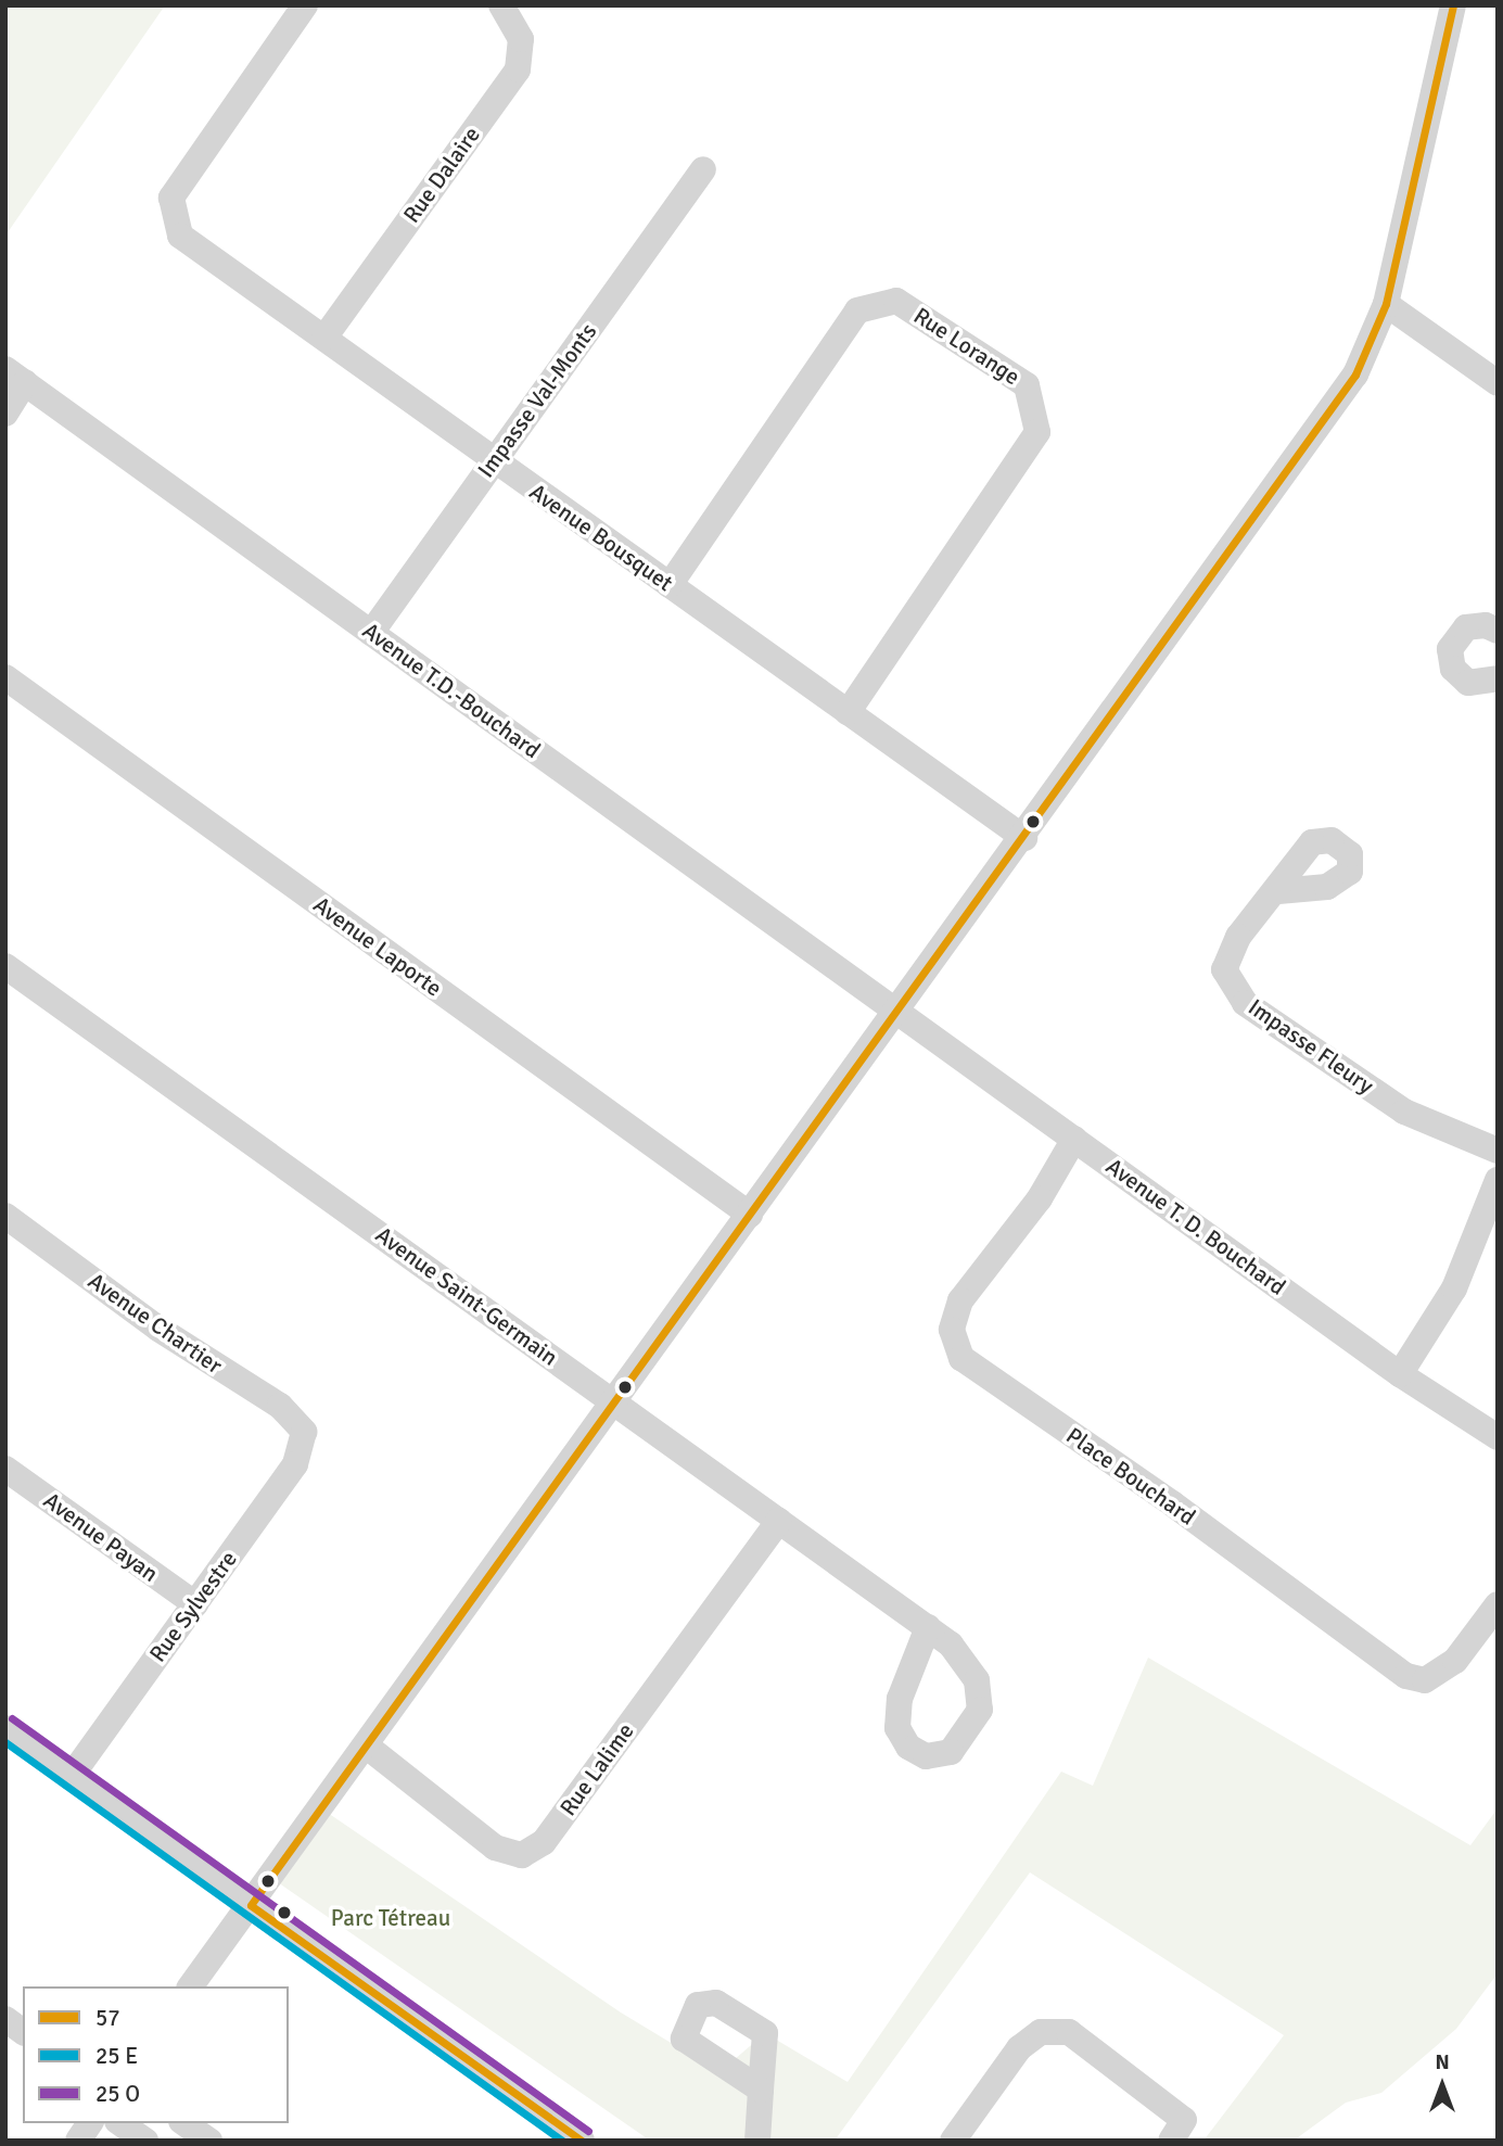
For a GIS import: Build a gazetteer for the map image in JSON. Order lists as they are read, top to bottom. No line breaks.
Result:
{"streets":{"street":["Rue Dalaire","Rue Lorange","Impasse Val-Monts","Avenue Bousquet","Avenue T.D.-Bouchard","Avenue Laporte","Impasse Fleury","Avenue T. D. Bouchard","Avenue Saint-Germain","Avenue Chartier","Place Bouchard","Avenue Payan","Rue Sylvestre","Rue Lalime"]},"crossings":[["Rue Dalaire","Avenue Bousquet"],["Rue Lorange","Avenue Bousquet"],["Impasse Val-Monts","Avenue Bousquet"],["Impasse Val-Monts","Avenue T.D.-Bouchard"],["Avenue T.D.-Bouchard","Avenue T. D. Bouchard"],["Avenue T. D. Bouchard","Place Bouchard"],["Avenue Saint-Germain","Rue Lalime"],["Avenue Chartier","Rue Sylvestre"],["Avenue Payan","Rue Sylvestre"]],"parks":["Parc Tétreau"],"lines":["transit line 57"],"legend":["57","25 E","25 O"],"north":"top"}
